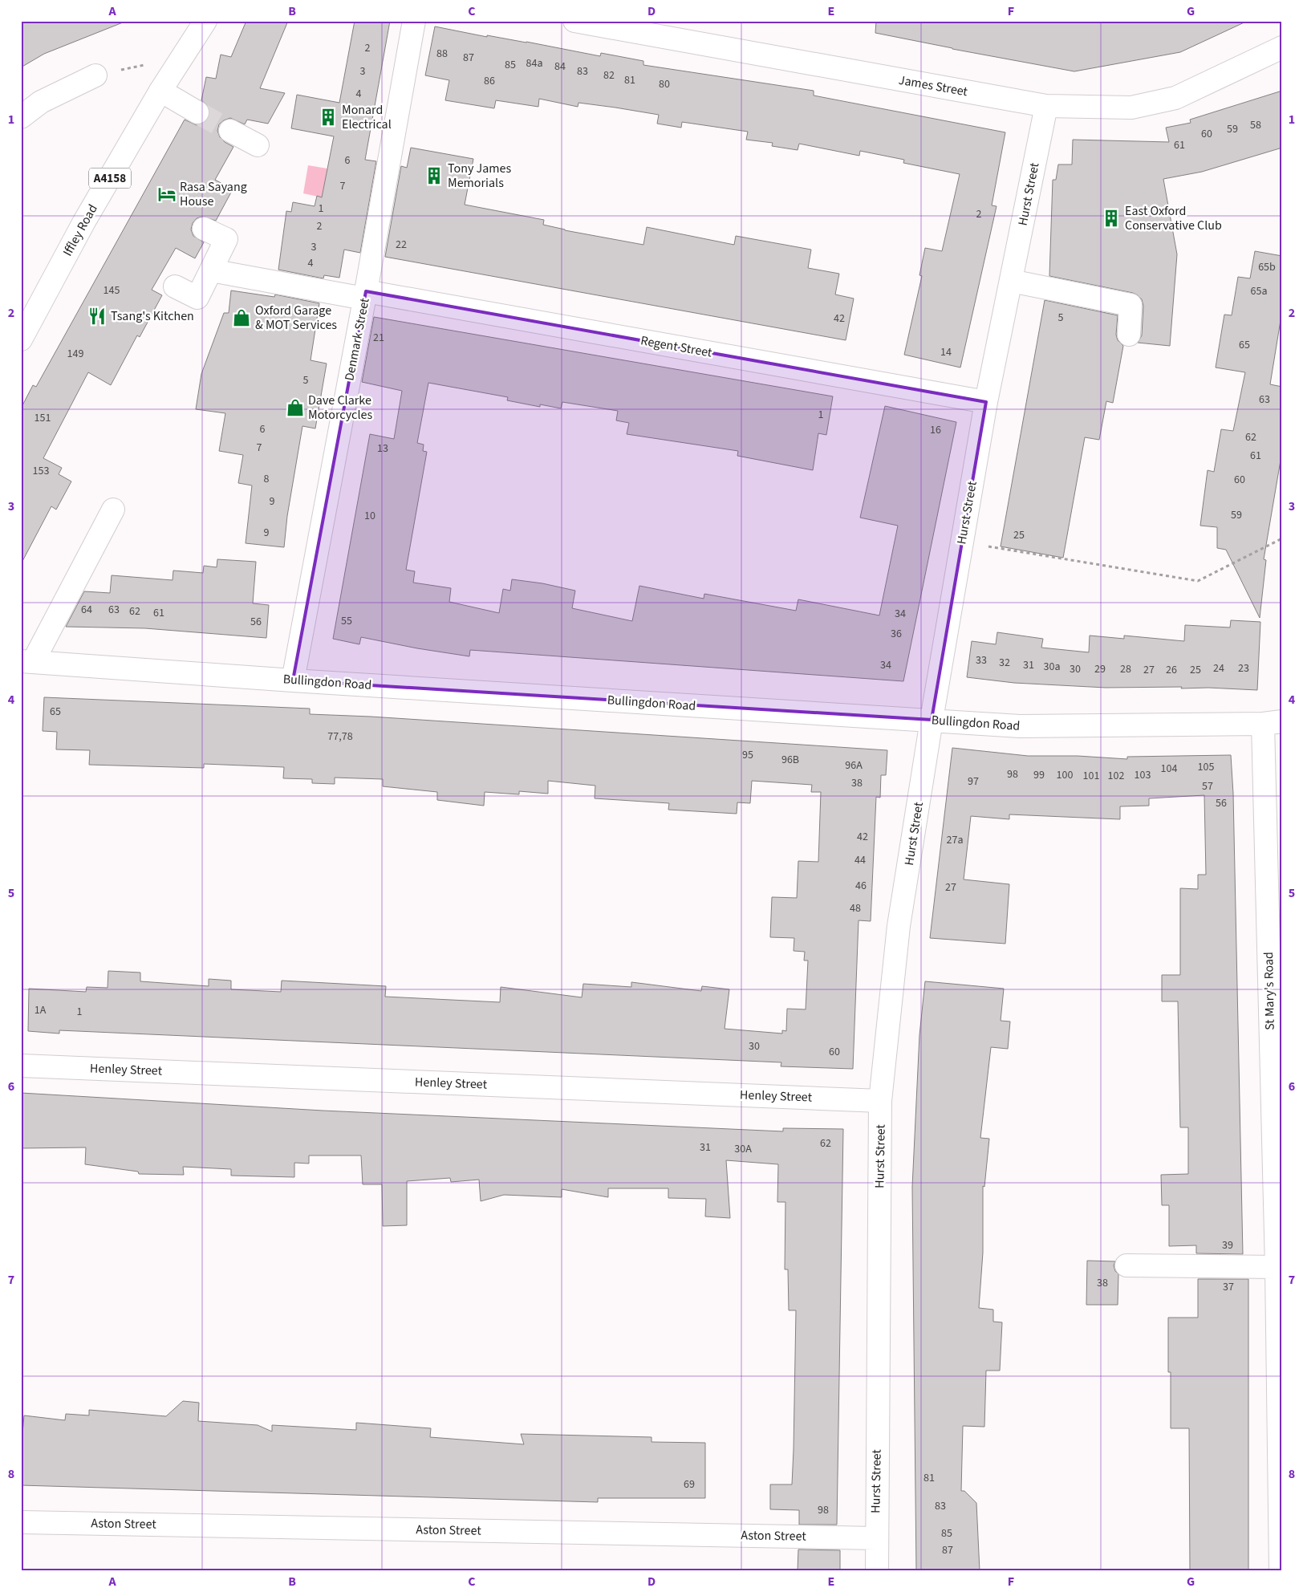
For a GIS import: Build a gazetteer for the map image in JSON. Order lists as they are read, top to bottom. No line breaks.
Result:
{"streets":{"street":["James Street","A4158","Hurst Street","Iffley Road","Denmark Street","Regent Street","Bullingdon Road","St Mary's Road","Henley Street","Aston Street"]},"crossings":[["James Street","Hurst Street"],["Hurst Street","Regent Street"],["Hurst Street","Bullingdon Road"],["Hurst Street","Henley Street"],["Hurst Street","Aston Street"],["Denmark Street","Regent Street"],["Denmark Street","Bullingdon Road"],["Bullingdon Road","St Mary's Road"]],"places":{"building":["Monard Electrical","Tony James Memorials","East Oxford Conservative Club"],"hotel":["Rasa Sayang House"],"restaurant":["Tsang's Kitchen"],"shop":["Oxford Garage & MOT Services","Dave Clarke Motorcycles"]},"house_numbers":["2","88","87","84a","85","84","3","83","82","81","86","80","4","58","59","60","61","6","7","1","2","2","22","3","4","65b","145","65a","5","42","21","65","14","149","5","63","1","151","6","16","62","7","13","61","153","8","60","9","59","10","9","25","64","63","62","61","34","55","56","36","33","32","34","31","30a","24","23","30","29","28","27","26","25","65","77,78","95","96B","96A","105","104","98","99","100","103","101","102","97","38","57","56","42","27a","44","46","27","48","1A","1","30","60","62","31","30A","39","38","37","81","69","83","98","85","87"],"grid":{"columns":["A","B","C","D","E","F","G"],"rows":["1","2","3","4","5","6","7","8"]}}
